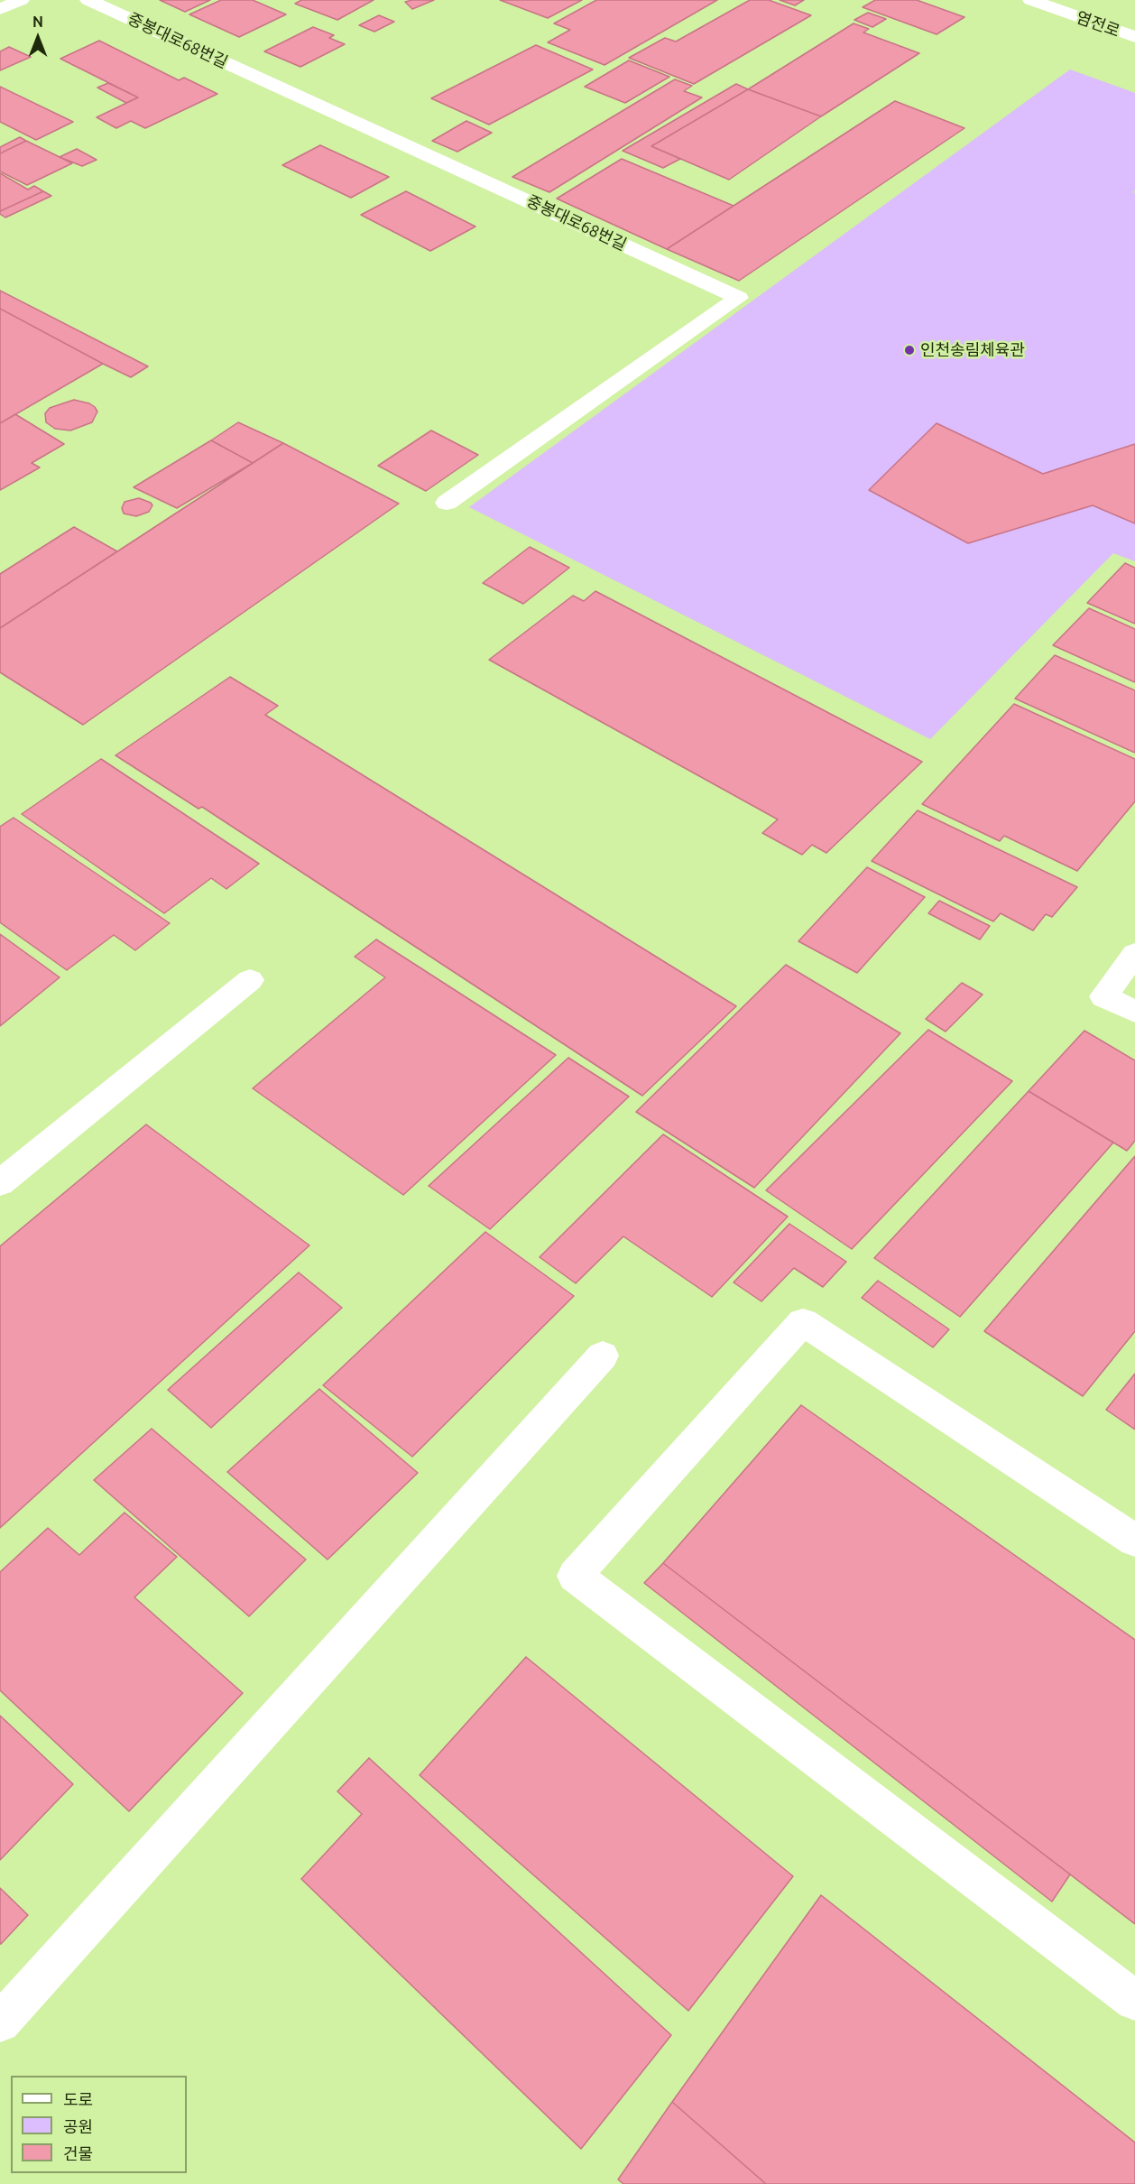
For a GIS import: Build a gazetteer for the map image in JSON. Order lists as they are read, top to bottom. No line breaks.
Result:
{"streets":{"street":["염전로","중봉대로68번길"]},"places":["인천송림체육관"],"legend":["도로","공원","건물"],"north":"top"}
